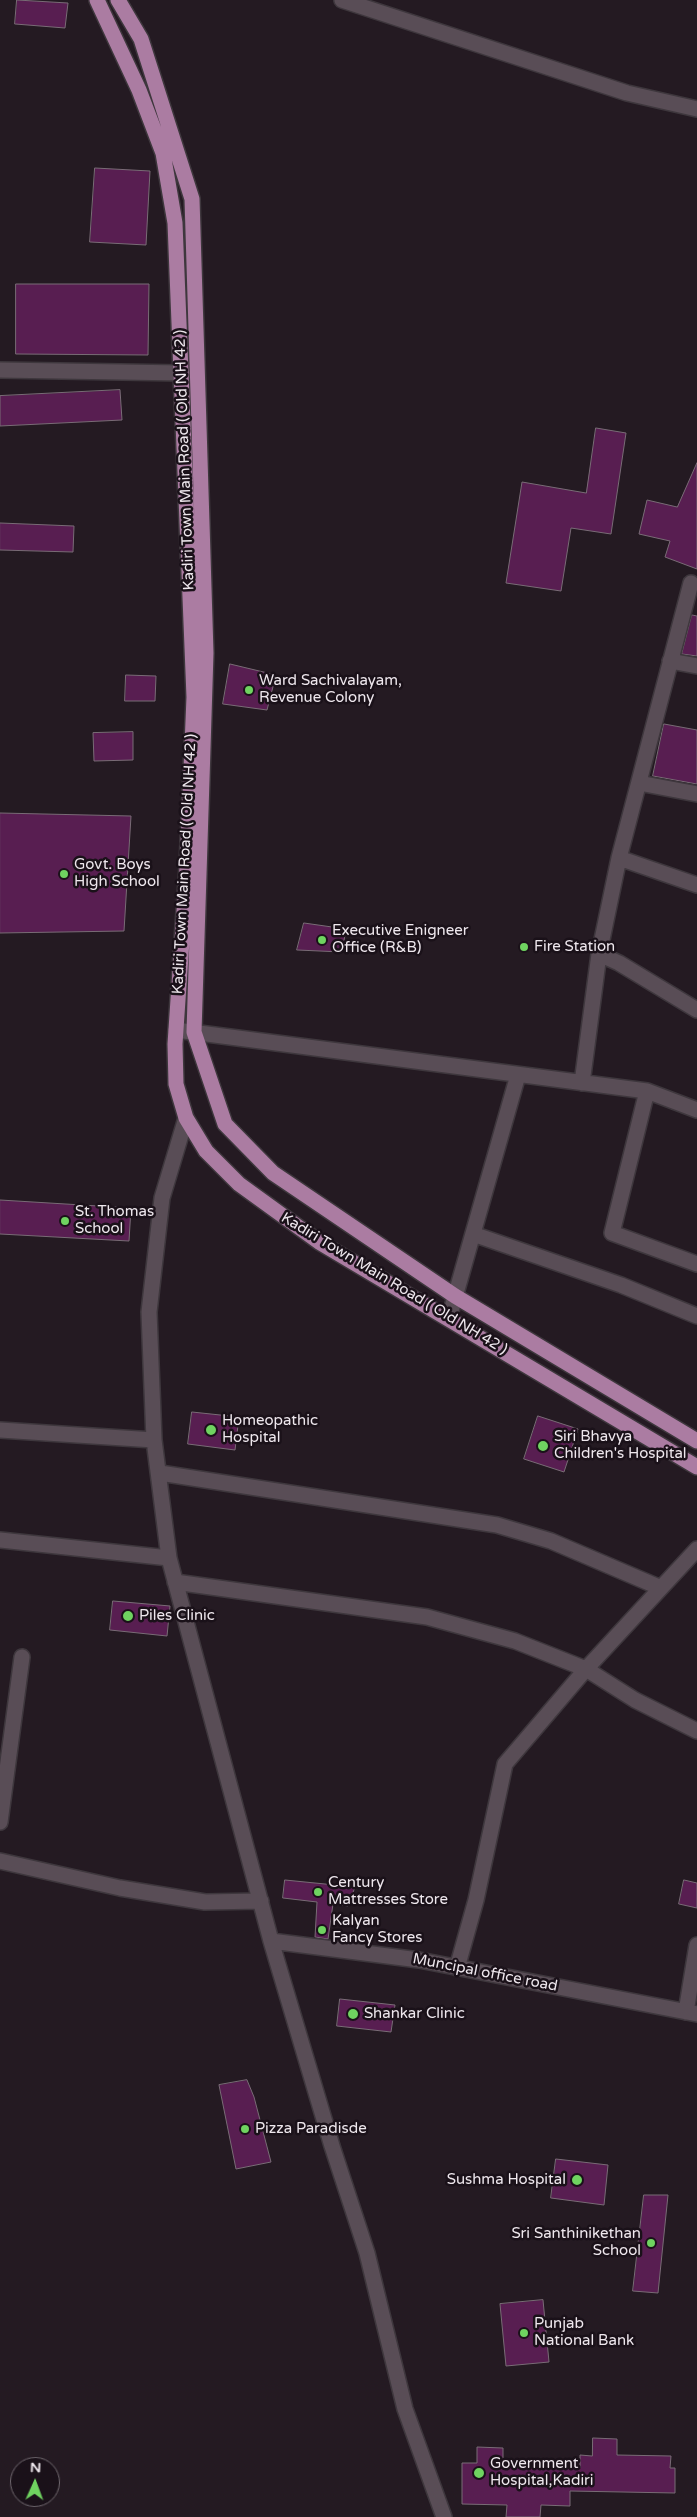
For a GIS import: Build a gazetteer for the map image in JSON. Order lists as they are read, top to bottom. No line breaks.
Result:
{"streets":{"main road":["Kadiri Town Main Road ( Old NH 42 )"],"street":["Muncipal office road"]},"places":["Ward Sachivalayam, Revenue Colony","Govt. Boys High School","Executive Enigneer Office (R&B)","Fire Station","St. Thomas School","Homeopathic Hospital","Siri Bhavya Children's Hospital","Piles Clinic","Century Mattresses Store","Kalyan Fancy Stores","Shankar Clinic","Pizza Paradisde","Sushma Hospital","Sri Santhinikethan School","Punjab National Bank","Government Hospital,Kadiri"],"north":"top"}
